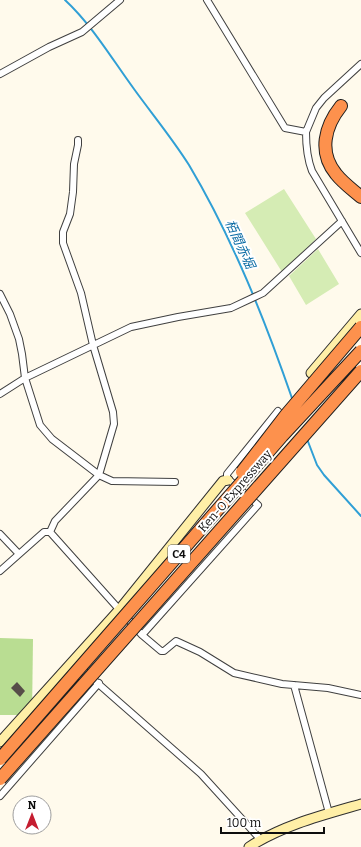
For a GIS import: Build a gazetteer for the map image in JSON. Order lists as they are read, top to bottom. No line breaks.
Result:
{"streets":{"highway":["Ken-O Expressway","C4"]},"water":["栢間赤堀"],"scale_bar":"100 m","north":"top"}
